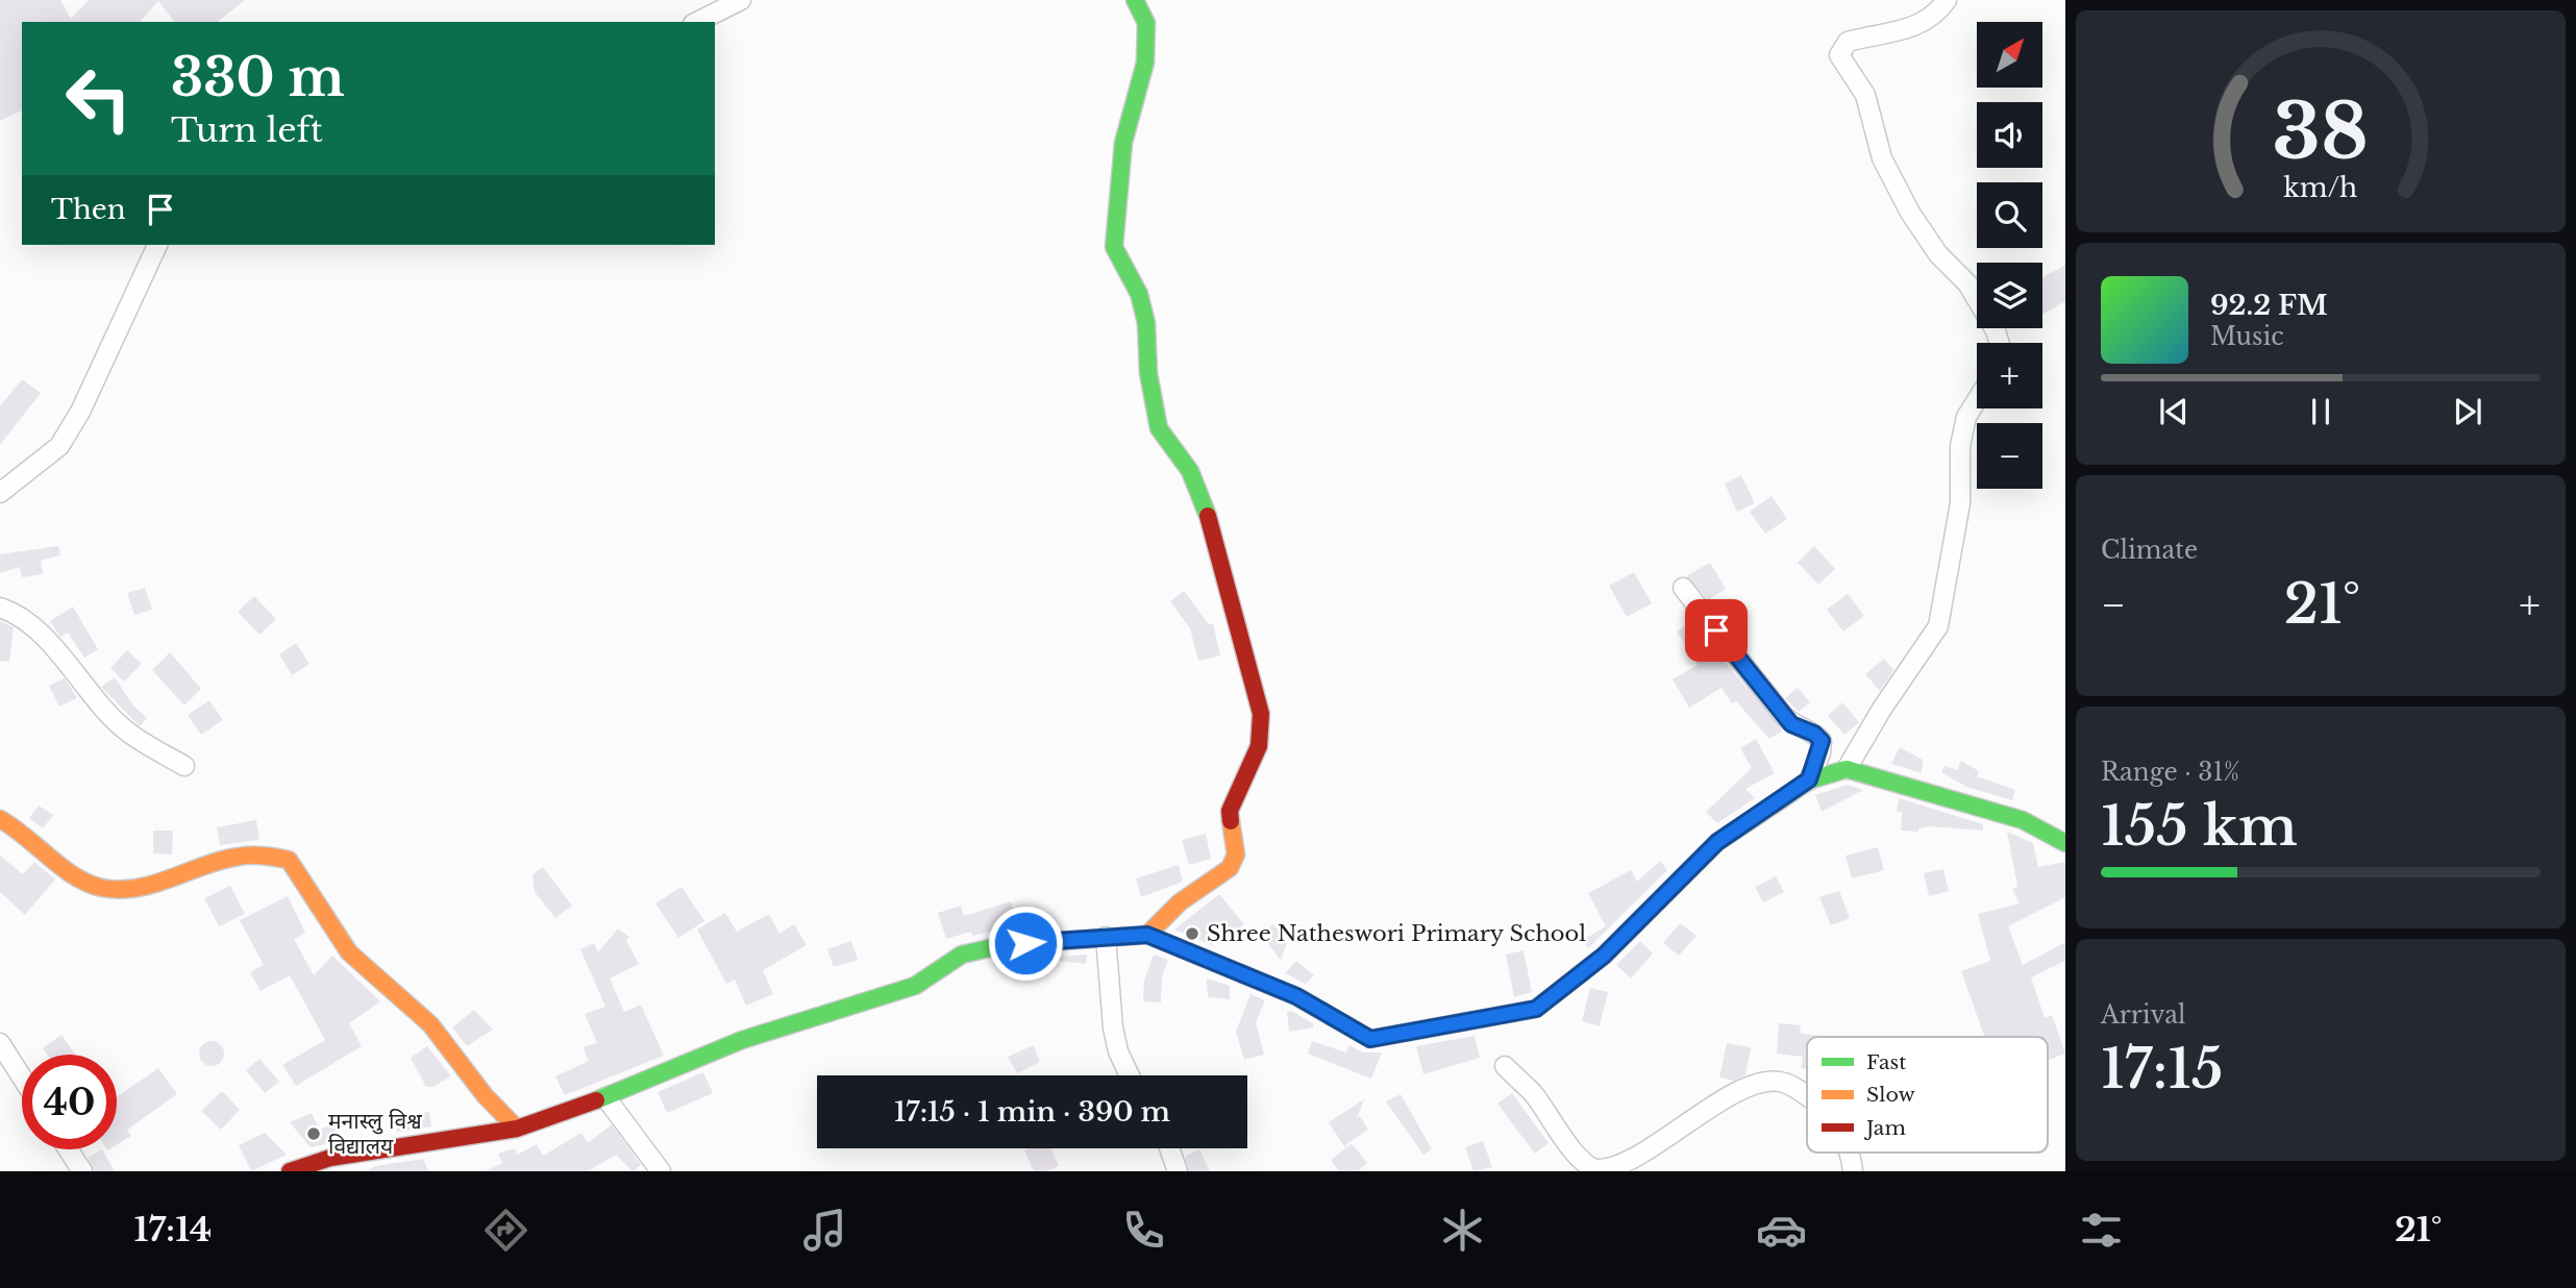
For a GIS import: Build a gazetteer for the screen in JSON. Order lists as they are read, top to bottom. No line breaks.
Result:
{"places":["Shree Natheswori Primary School","मनास्लु विश्व विद्यालय"],"legend":["Fast","Slow","Jam"],"north":"top right","page":{"map_buttons":["+","−"],"turn":["330 m","Turn left"],"then":"Then","song":["92.2 FM","Music"],"tile":["Climate",["Range · 31%","155 km"],["Arrival","17:15"]],"heat":["−","21°","+"],"limit":"40","trip":"17:15 · 1 min · 390 m","tabs":["17:14","21°"],"gauge":["38","km/h"]}}
